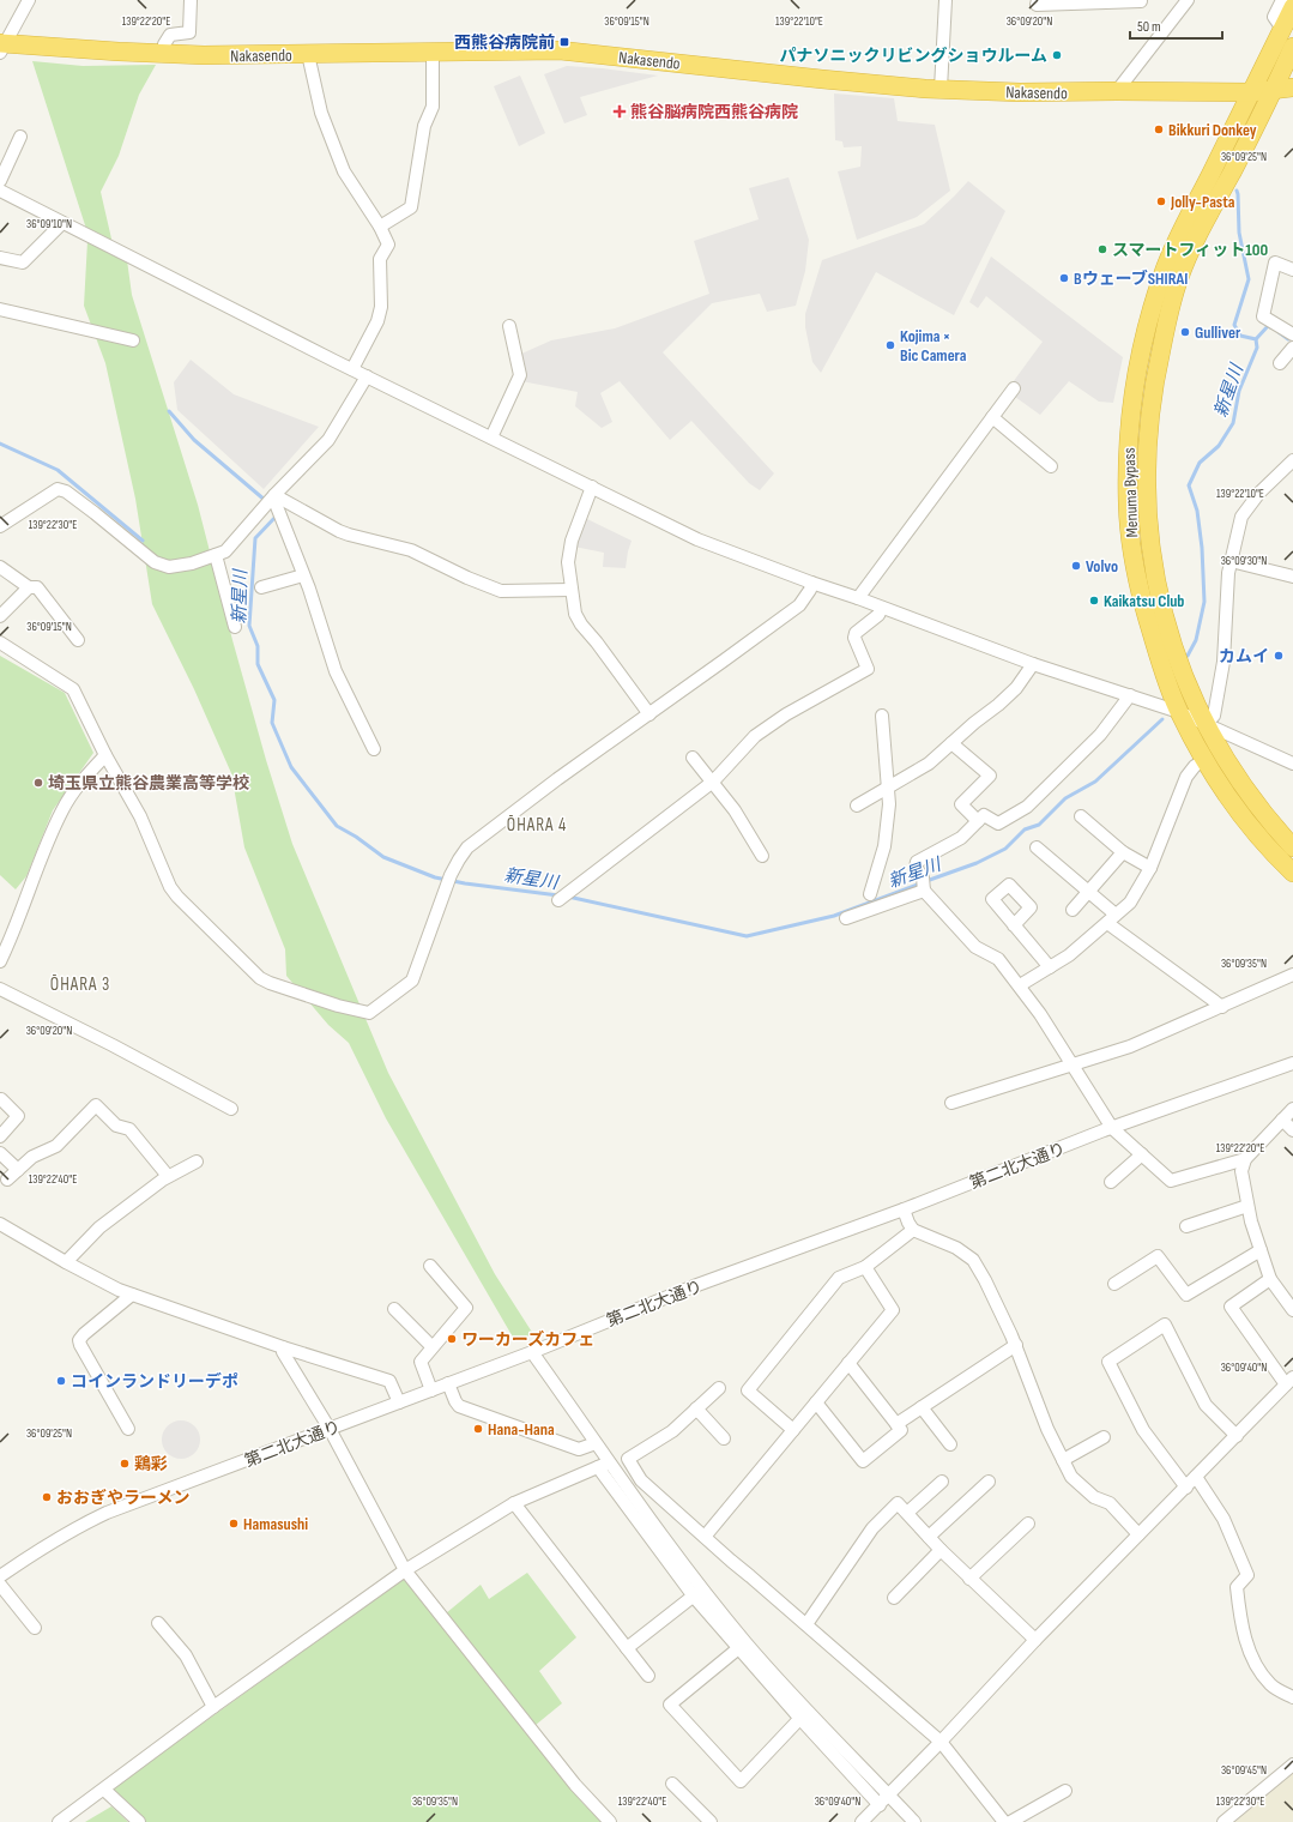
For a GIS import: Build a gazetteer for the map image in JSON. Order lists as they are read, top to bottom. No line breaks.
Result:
{"streets":{"highway":["Nakasendo","Menuma Bypass"],"street":["第二北大通り"]},"crossings":[["Nakasendo","Menuma Bypass"]],"districts":["ŌHARA 4","ŌHARA 3"],"water":["新星川"],"places":{"transit":["西熊谷病院前"],"other":["パナソニックリビングショウルーム","Bikkuri Donkey","Jolly-Pasta","スマートフィット100","BウェーブSHIRAI","Gulliver","Kojima × Bic Camera","Volvo","Kaikatsu Club","カムイ","埼玉県立熊谷農業高等学校","ワーカーズカフェ","コインランドリーデポ","Hana-Hana","鶏彩","おおぎやラーメン","Hamasushi"],"health":["熊谷脳病院西熊谷病院"]},"scale_bar":"50 m","coordinates":["139°22'20\"E","36°09'15\"N","139°22'10\"E","36°09'20\"N","36°09'25\"N","36°09'10\"N","139°22'30\"E","36°09'30\"N","36°09'35\"N","139°22'40\"E","36°09'40\"N","36°09'45\"N"]}
